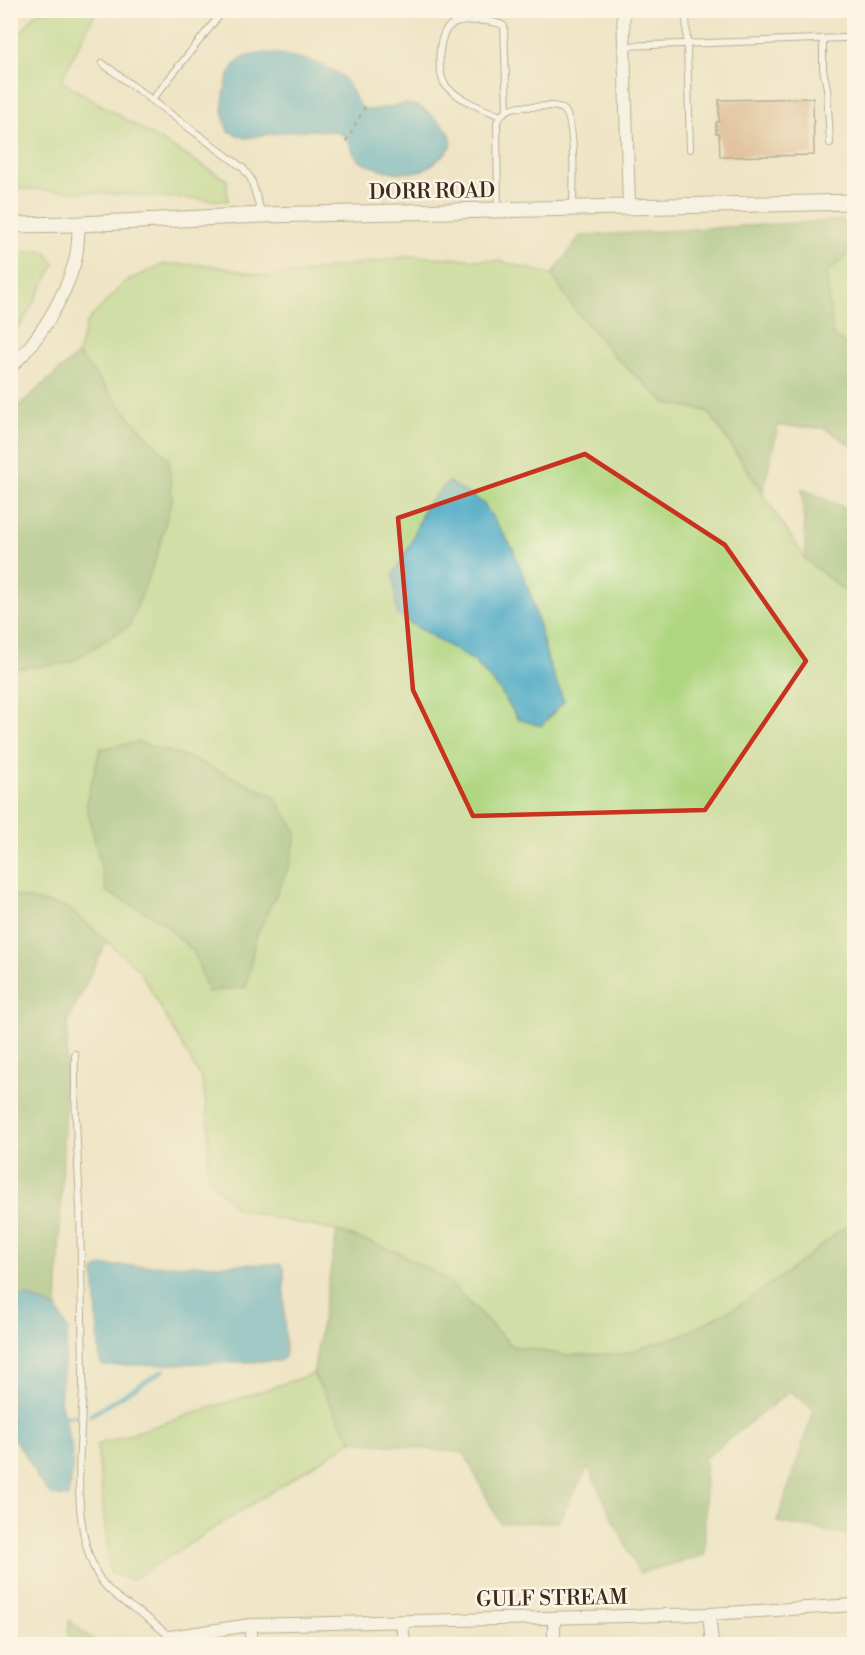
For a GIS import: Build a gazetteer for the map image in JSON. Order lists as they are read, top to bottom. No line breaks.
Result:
{"streets":{"street":["DORR ROAD","GULF STREAM"]}}
